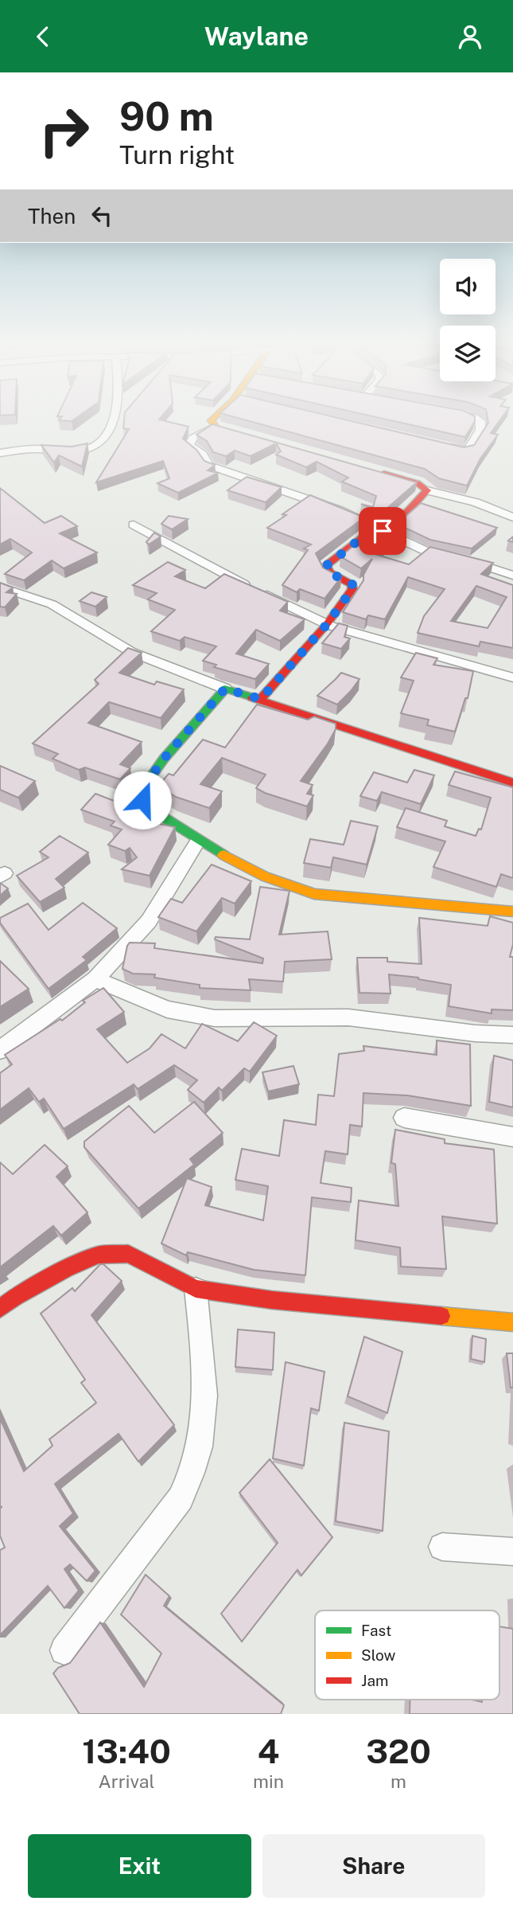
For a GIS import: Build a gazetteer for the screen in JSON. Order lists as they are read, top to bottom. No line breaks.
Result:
{"legend":["Fast","Slow","Jam"],"page":{"header":"Waylane","turn":["90 m","Turn right"],"then":"Then","eta":["13:40","Arrival","4","min","320","m"],"buttons":["Exit","Share"]}}
